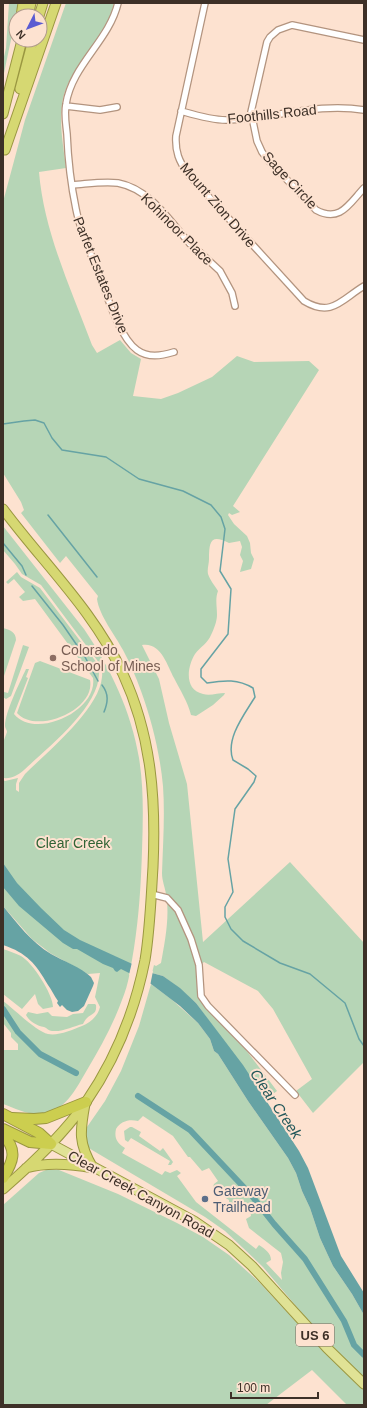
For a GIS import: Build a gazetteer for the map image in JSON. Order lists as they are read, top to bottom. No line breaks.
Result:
{"streets":{"main road":["Clear Creek Canyon Road","US 6"],"street":["Foothills Road","Sage Circle","Mount Zion Drive","Kohinoor Place","Parfet Estates Drive"]},"crossings":[["Foothills Road","Sage Circle"],["Foothills Road","Mount Zion Drive"],["Kohinoor Place","Parfet Estates Drive"]],"water":["Clear Creek"],"parks":["Clear Creek"],"places":["Colorado School of Mines","Gateway Trailhead"],"scale_bar":"100 m","north":"bottom left"}
